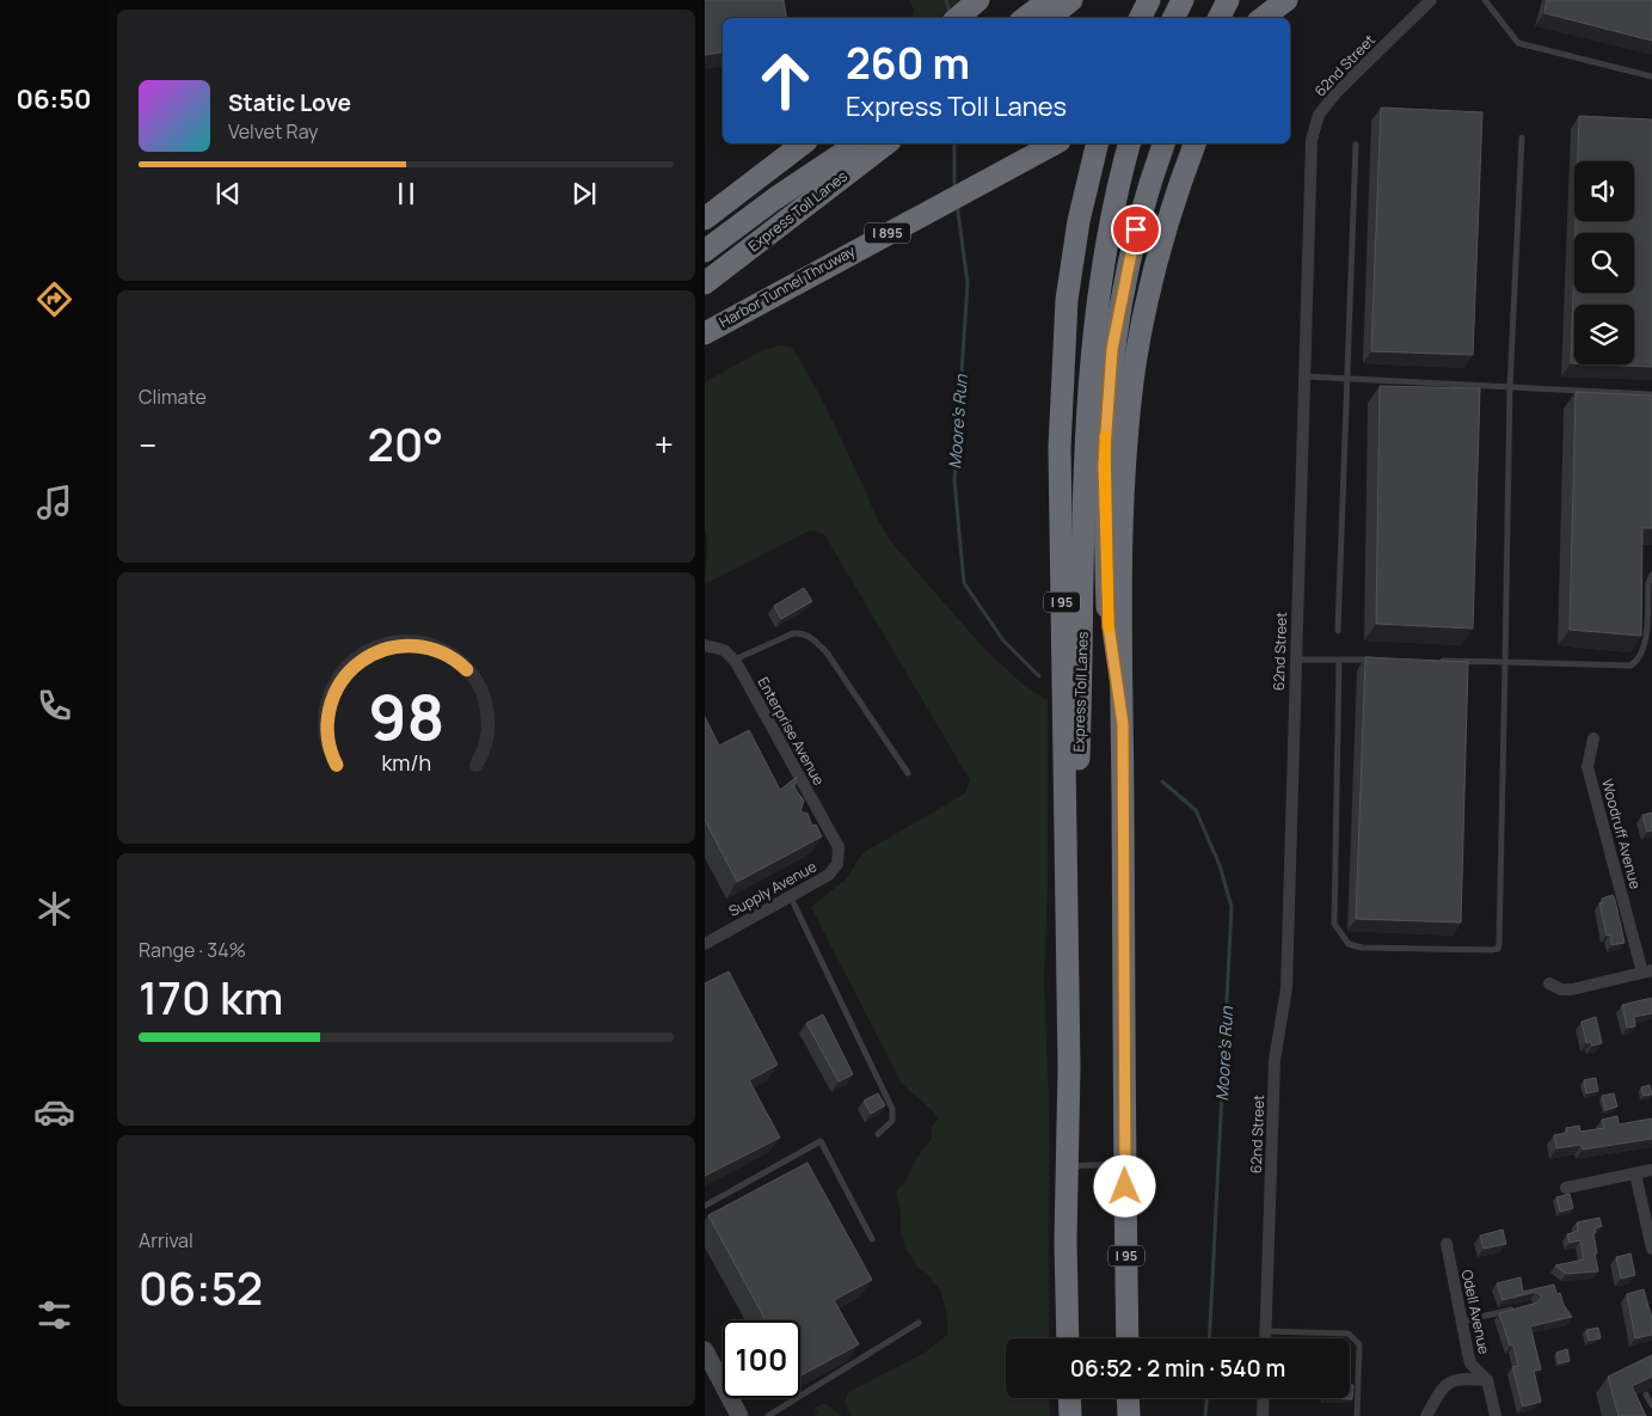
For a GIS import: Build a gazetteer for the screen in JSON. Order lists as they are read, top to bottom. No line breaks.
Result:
{"streets":{"highway":["Express Toll Lanes","I 895","Harbor Tunnel Thruway","I 95"],"street":["62nd Street","Enterprise Avenue","Woodruff Avenue","Supply Avenue","Odell Avenue"]},"crossings":[["Express Toll Lanes","I 95"],["Enterprise Avenue","Supply Avenue"]],"water":["Moore's Run"],"page":{"tabs":"06:50","turn":["260 m","Express Toll Lanes"],"song":["Static Love","Velvet Ray"],"tile":["Climate",["Range · 34%","170 km"],["Arrival","06:52"]],"heat":["−","20°","+"],"limit":"100","trip":"06:52 · 2 min · 540 m","gauge":["98","km/h"]}}
